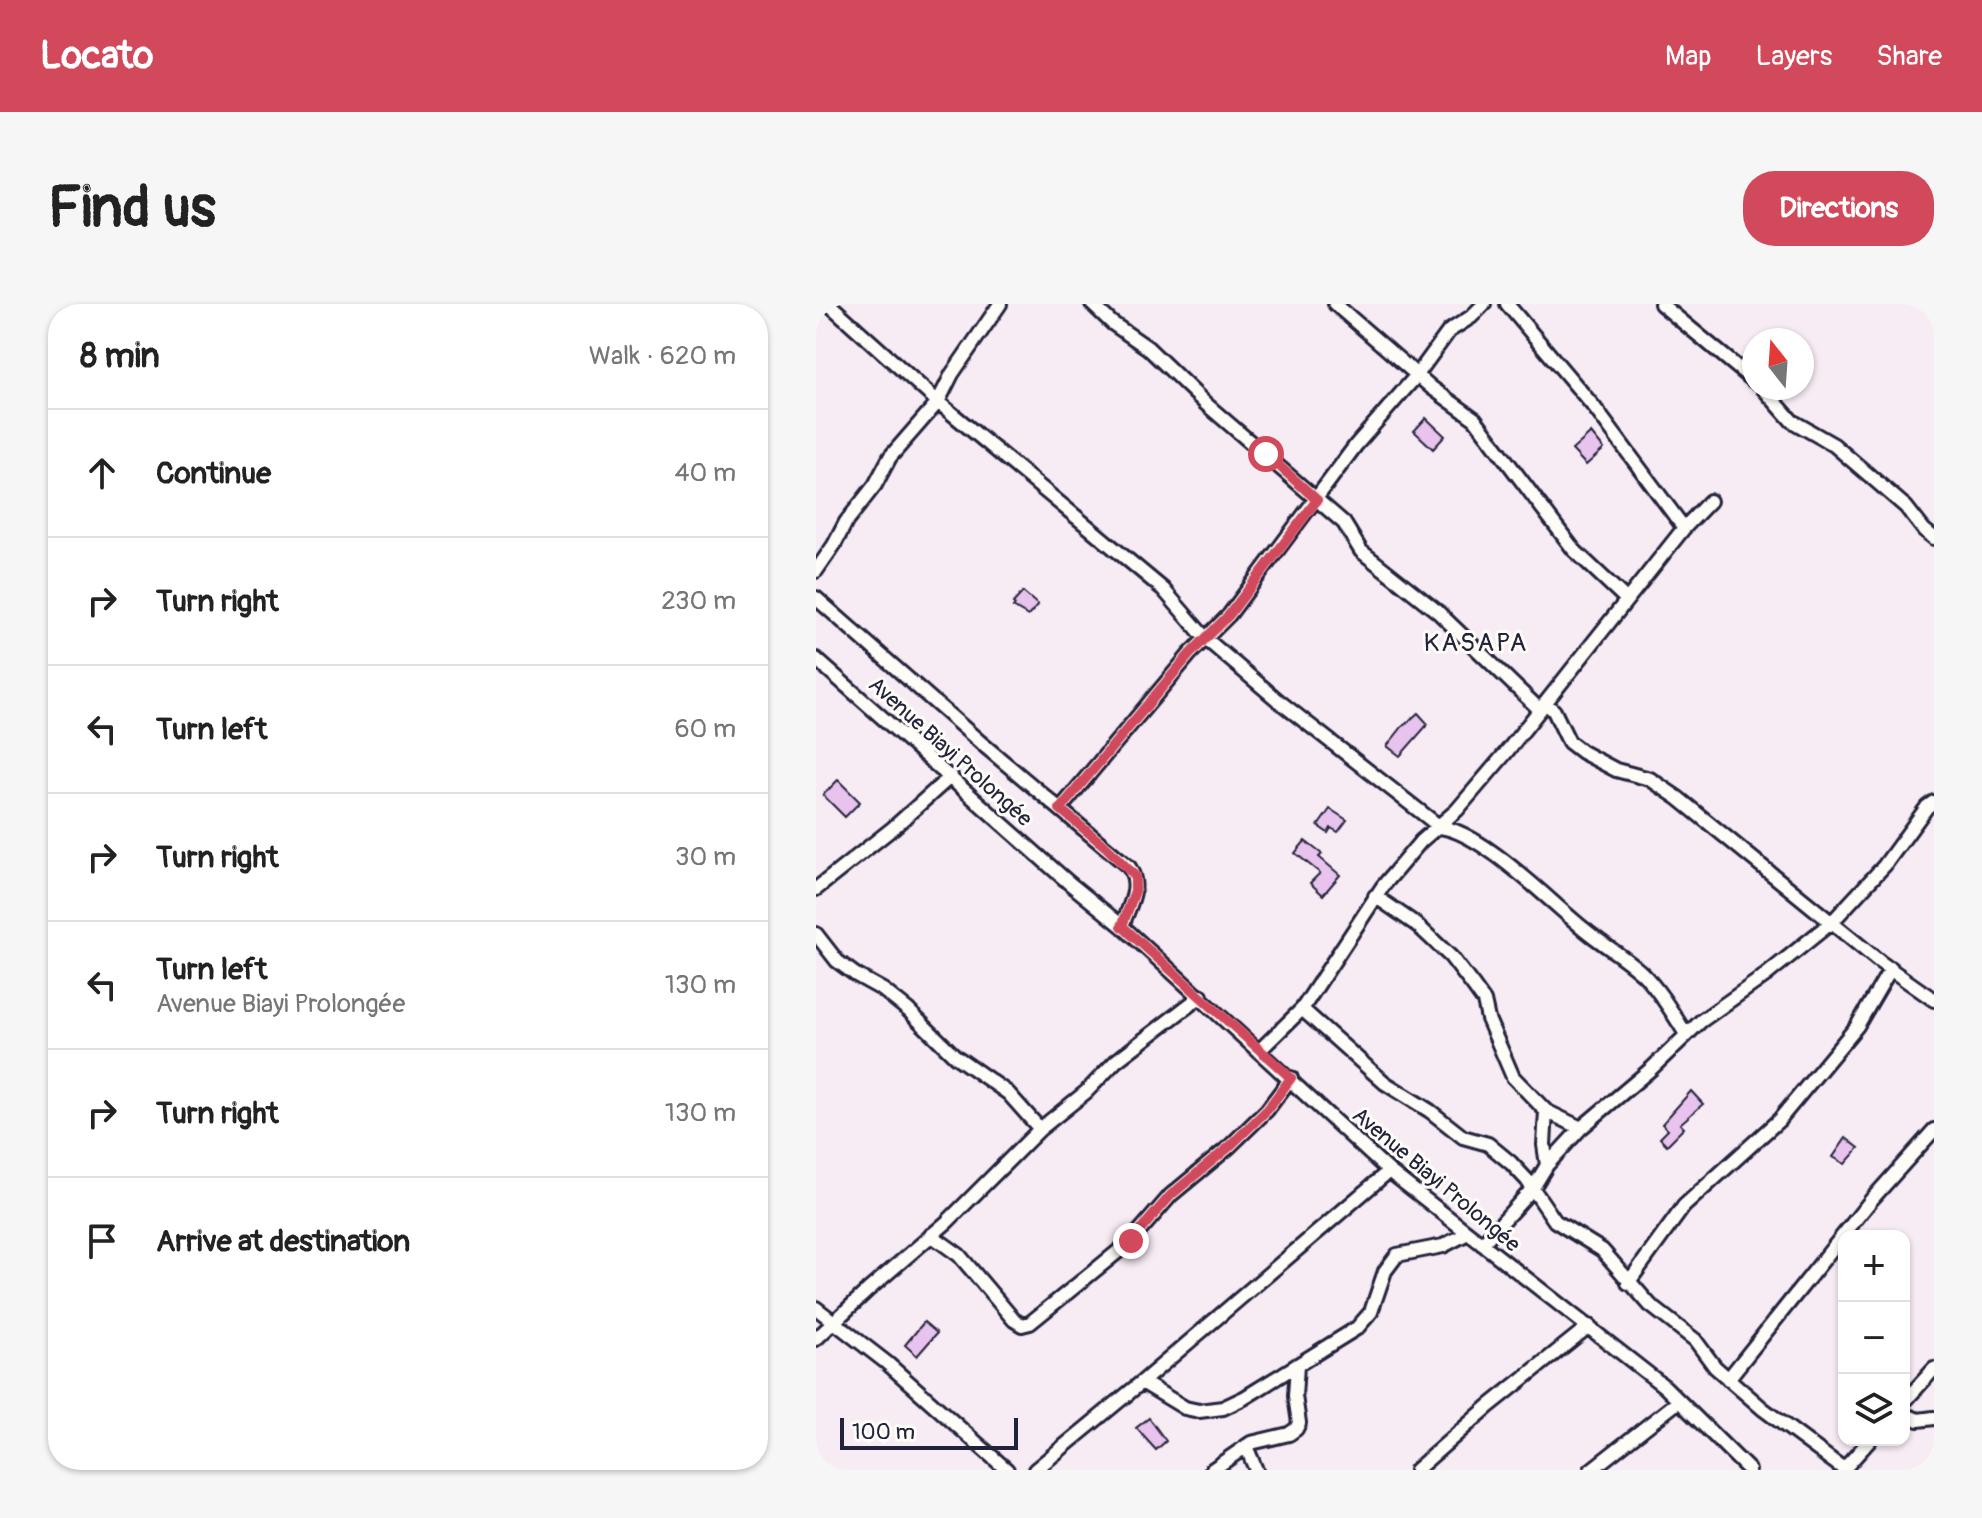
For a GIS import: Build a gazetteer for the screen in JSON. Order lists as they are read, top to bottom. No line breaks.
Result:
{"streets":{"street":["Avenue Biayi Prolongée"]},"districts":["KASAPA"],"scale_bar":"100 m","north":"top","page":{"header":"Locato","nav":["Map","Layers","Share"],"buttons":"Directions","title":"Find us","heading":["8 min","Walk · 620 m"],"list":[["Continue","40 m"],["Turn right","230 m"],["Turn left","60 m"],["Turn right","30 m"],["Turn left","Avenue Biayi Prolongée","130 m"],["Turn right","130 m"],"Arrive at destination"],"map_buttons":["+","−"],"scale":"100 m"}}
